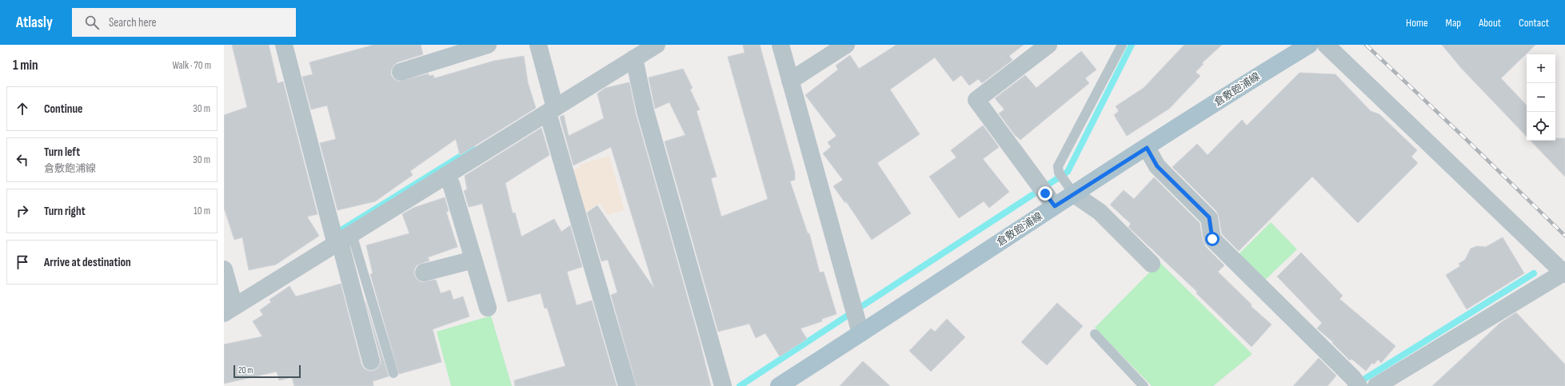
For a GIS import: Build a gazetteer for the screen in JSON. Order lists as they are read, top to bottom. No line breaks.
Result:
{"streets":{"main road":["倉敷飽浦線"]},"scale_bar":"20 m","page":{"header":"Atlasly","search":"Search here","nav":["Home","Map","About","Contact"],"heading":["1 min","Walk · 70 m"],"map_buttons":["+","−"],"list":[["Continue","30 m"],["Turn left","倉敷飽浦線","30 m"],["Turn right","10 m"],"Arrive at destination"],"scale":"20 m"}}
